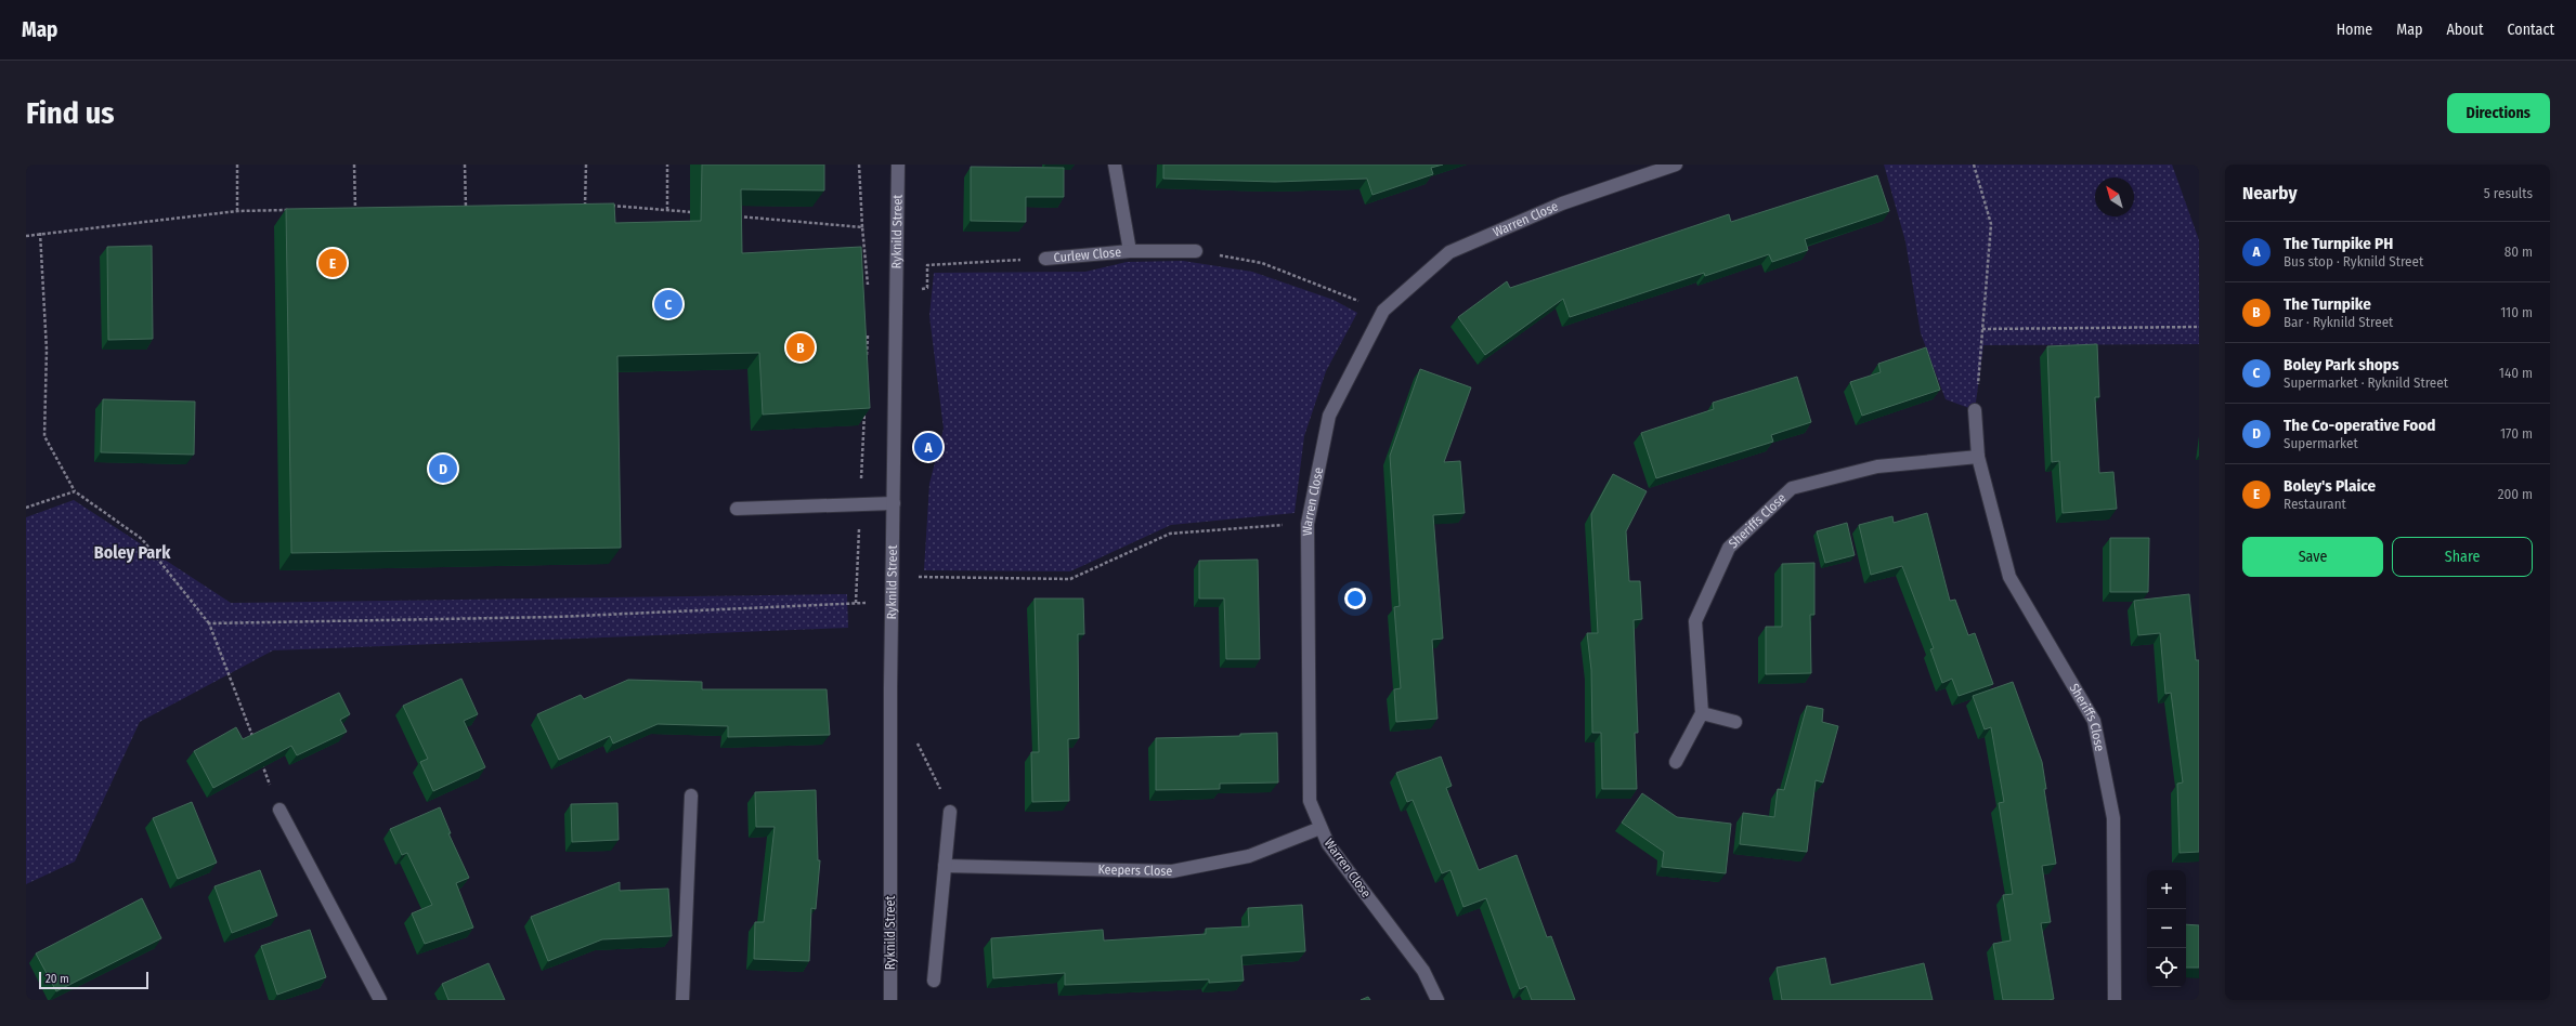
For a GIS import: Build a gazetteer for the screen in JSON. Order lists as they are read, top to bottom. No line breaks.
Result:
{"streets":{"street":["Warren Close","Ryknild Street","Curlew Close","Sheriffs Close","Keepers Close"]},"crossings":[["Warren Close","Keepers Close"]],"districts":["Boley Park"],"scale_bar":"20 m","north":"top left","page":{"header":"Map","nav":["Home","Map","About","Contact"],"buttons":["Directions",["Save","Share"]],"title":"Find us","heading":["Nearby","5 results"],"list":[{"mark":"A","name":"The Turnpike PH","note":"Bus stop · Ryknild Street","value":"80 m"},{"mark":"B","name":"The Turnpike","note":"Bar · Ryknild Street","value":"110 m"},{"mark":"C","name":"Boley Park shops","note":"Supermarket · Ryknild Street","value":"140 m"},{"mark":"D","name":"The Co-operative Food","note":"Supermarket","value":"170 m"},{"mark":"E","name":"Boley's Plaice","note":"Restaurant","value":"200 m"}],"pins":["E","C","B","A","D"],"map_buttons":["+","−"],"scale":"20 m"}}
